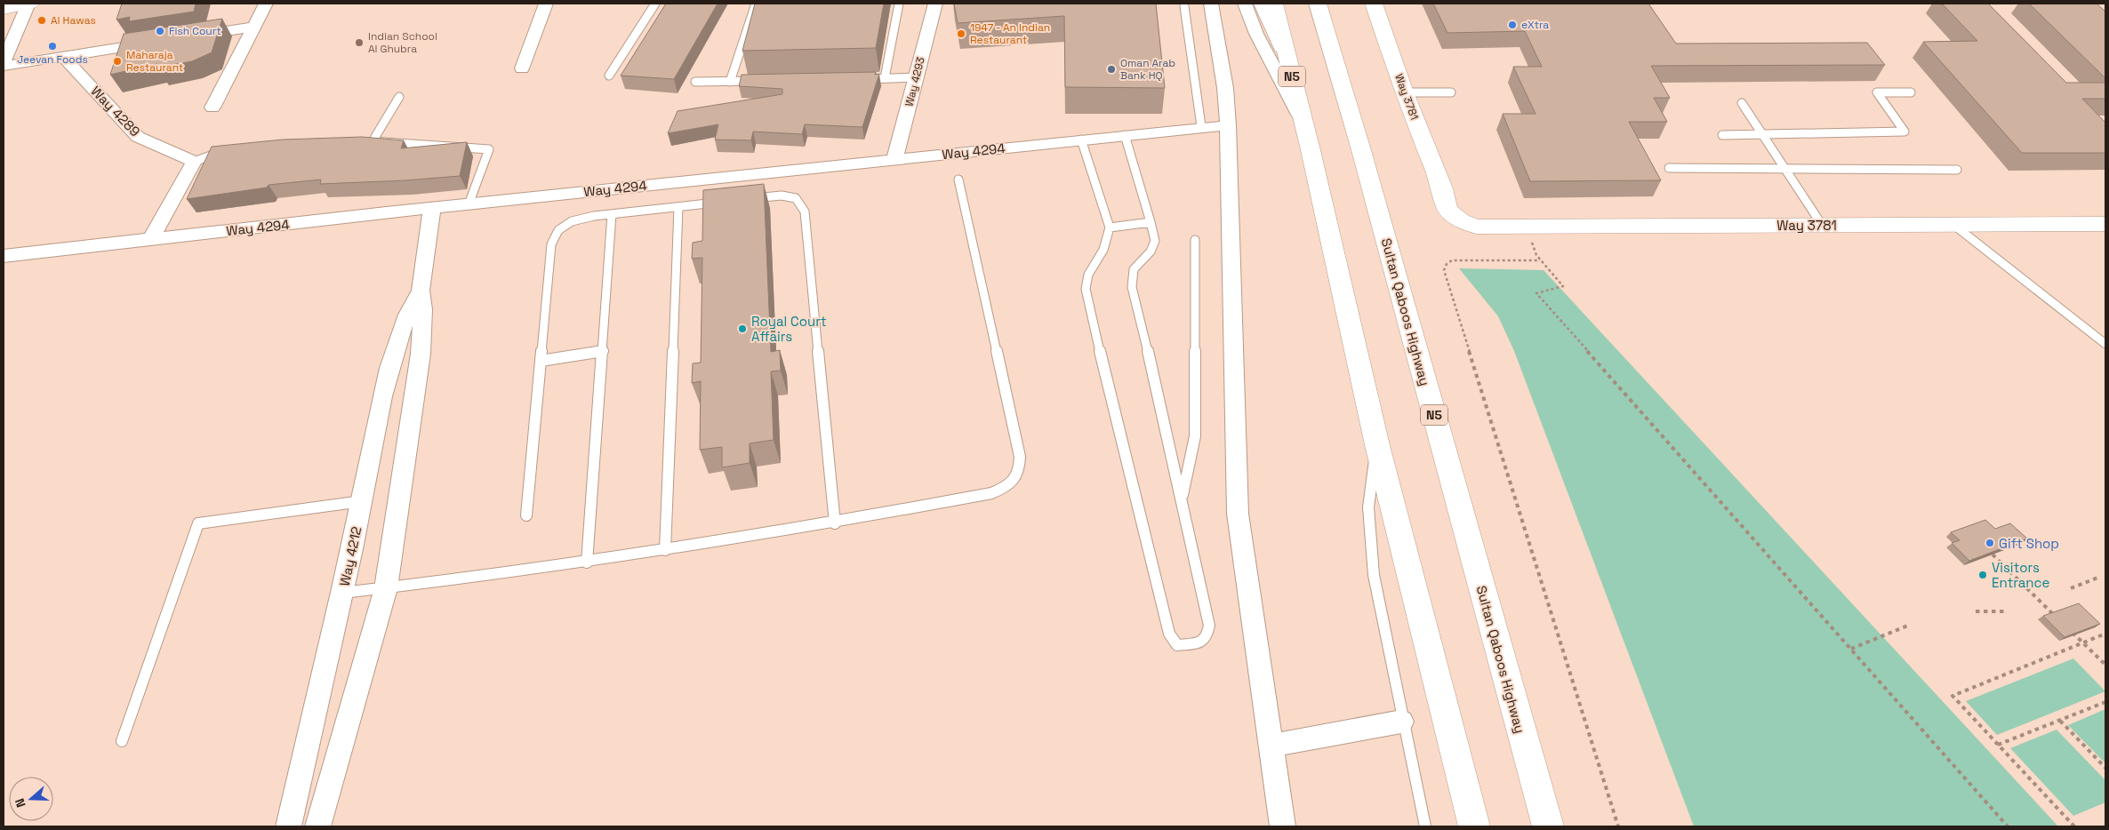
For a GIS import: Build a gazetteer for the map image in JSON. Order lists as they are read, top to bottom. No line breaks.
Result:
{"streets":{"main road":["N5","Way 3781","Sultan Qaboos Highway"],"street":["Way 4293","Way 4289","Way 4294","Way 4212"]},"crossings":[["Way 4293","Way 4294"],["Way 4294","Way 4212"]],"places":["Al Hawas","eXtra","Fish Court","1947 - An Indian Restaurant","Indian School Al Ghubra","Jeevan Foods","Maharaja Restaurant","Oman Arab Bank HQ","Royal Court Affairs","Gift Shop","Visitors Entrance"],"north":"left"}
